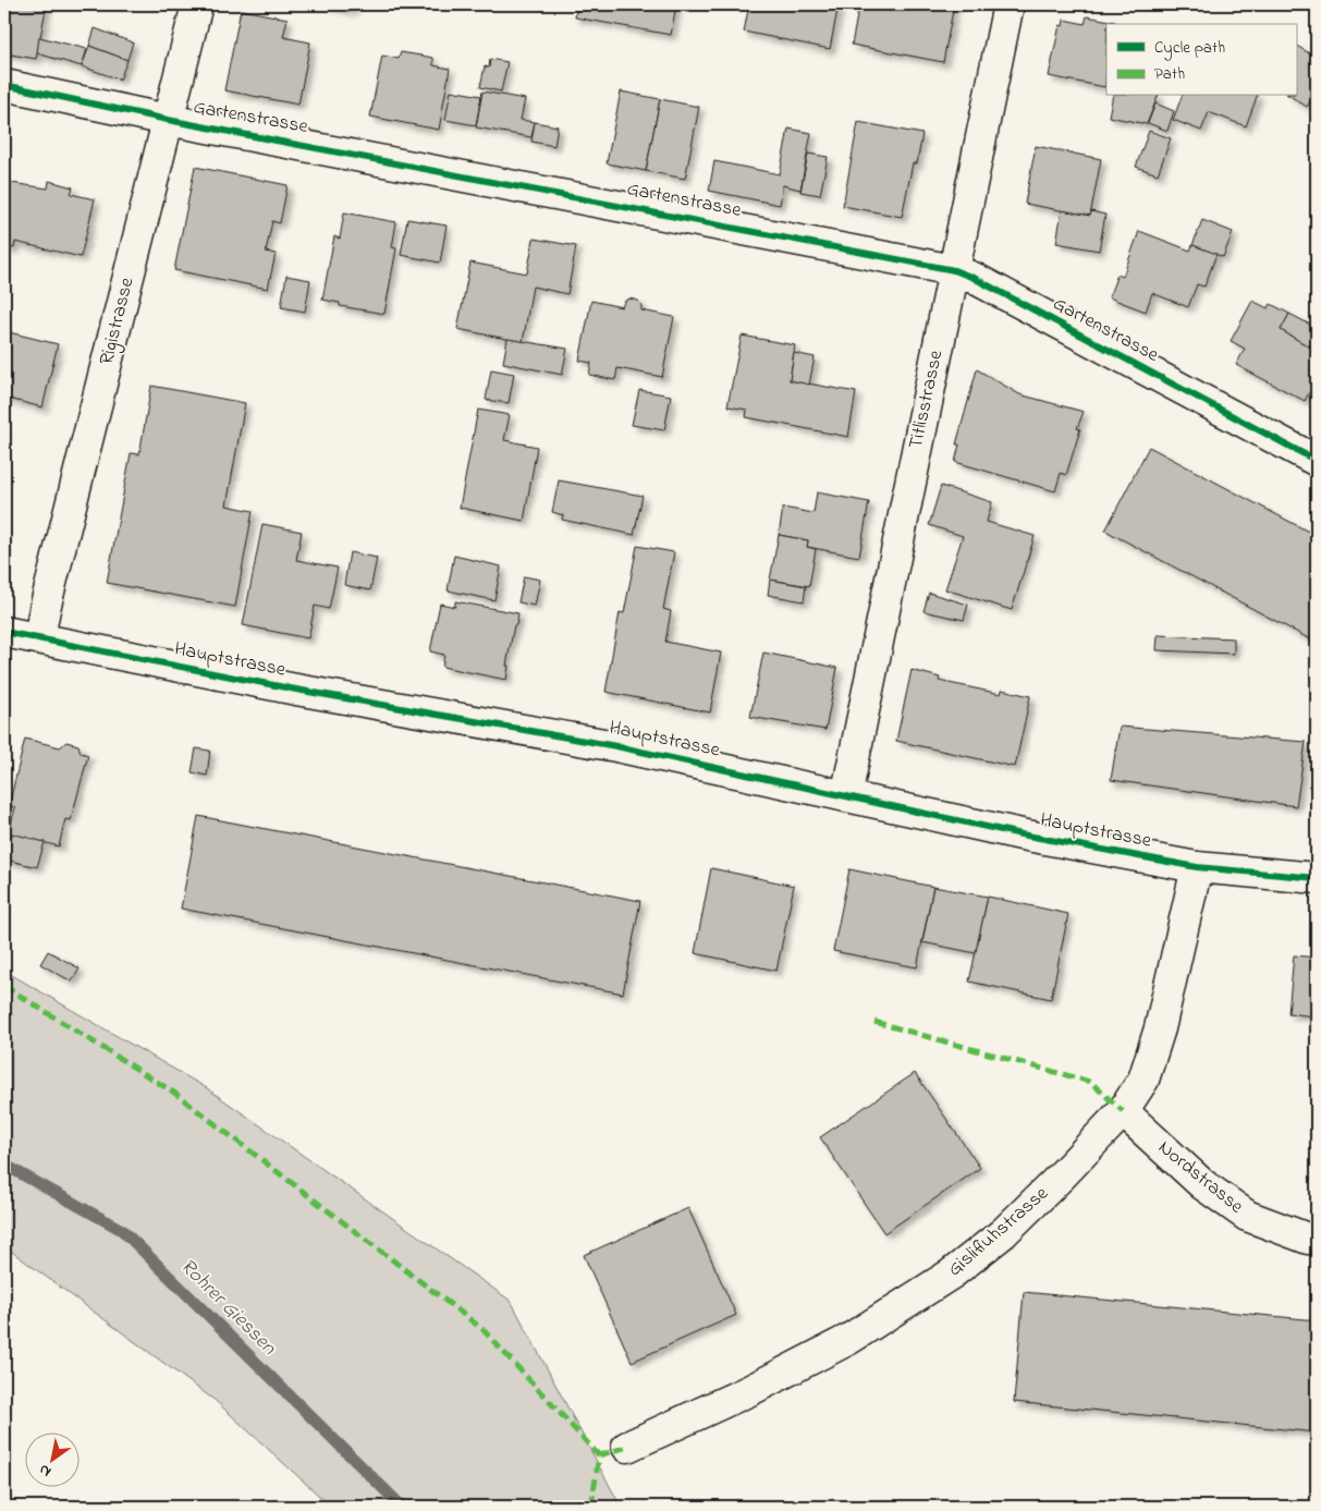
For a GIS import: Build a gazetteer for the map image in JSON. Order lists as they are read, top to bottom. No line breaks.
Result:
{"streets":{"street":["Gartenstrasse","Rigistrasse","Titlisstrasse","Hauptstrasse","Nordstrasse","Gislifluhstrasse"]},"crossings":[["Gartenstrasse","Rigistrasse"],["Gartenstrasse","Titlisstrasse"],["Rigistrasse","Hauptstrasse"],["Titlisstrasse","Hauptstrasse"],["Hauptstrasse","Gislifluhstrasse"],["Nordstrasse","Gislifluhstrasse"]],"water":["Rohrer Giessen"],"legend":["Cycle path","Path"],"north":"bottom left"}
